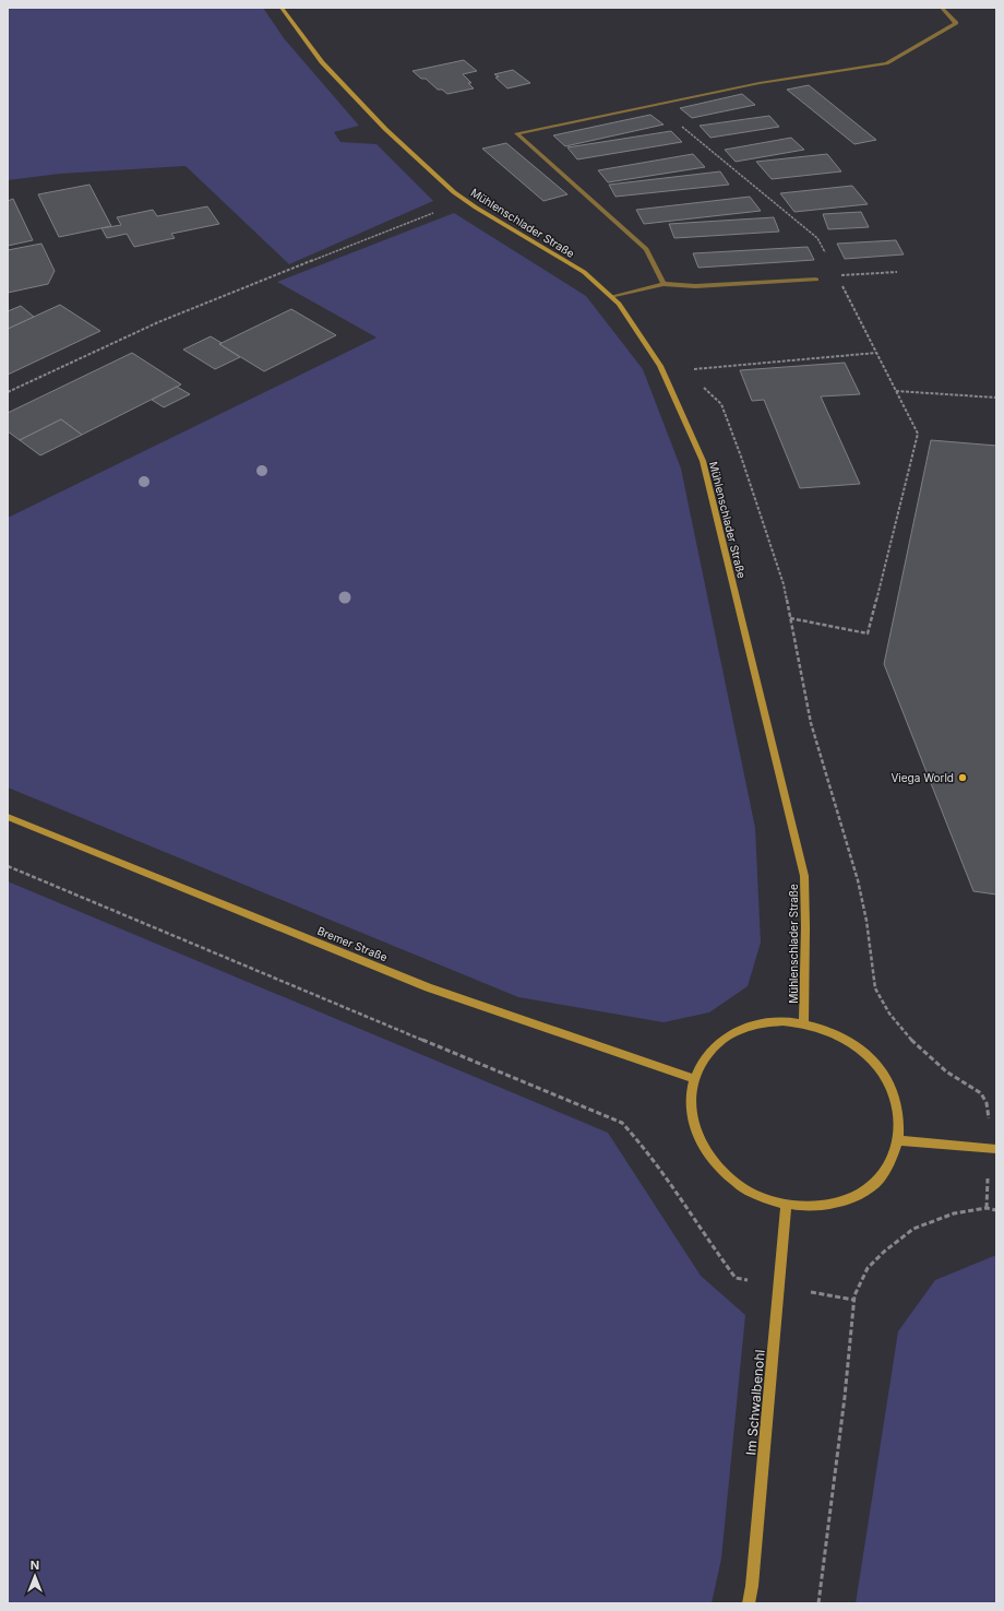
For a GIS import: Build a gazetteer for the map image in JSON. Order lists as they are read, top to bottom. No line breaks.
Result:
{"streets":{"street":["Mühlenschlader Straße","Bremer Straße","Im Schwalbenohl"]},"places":["Viega World"],"north":"top"}
